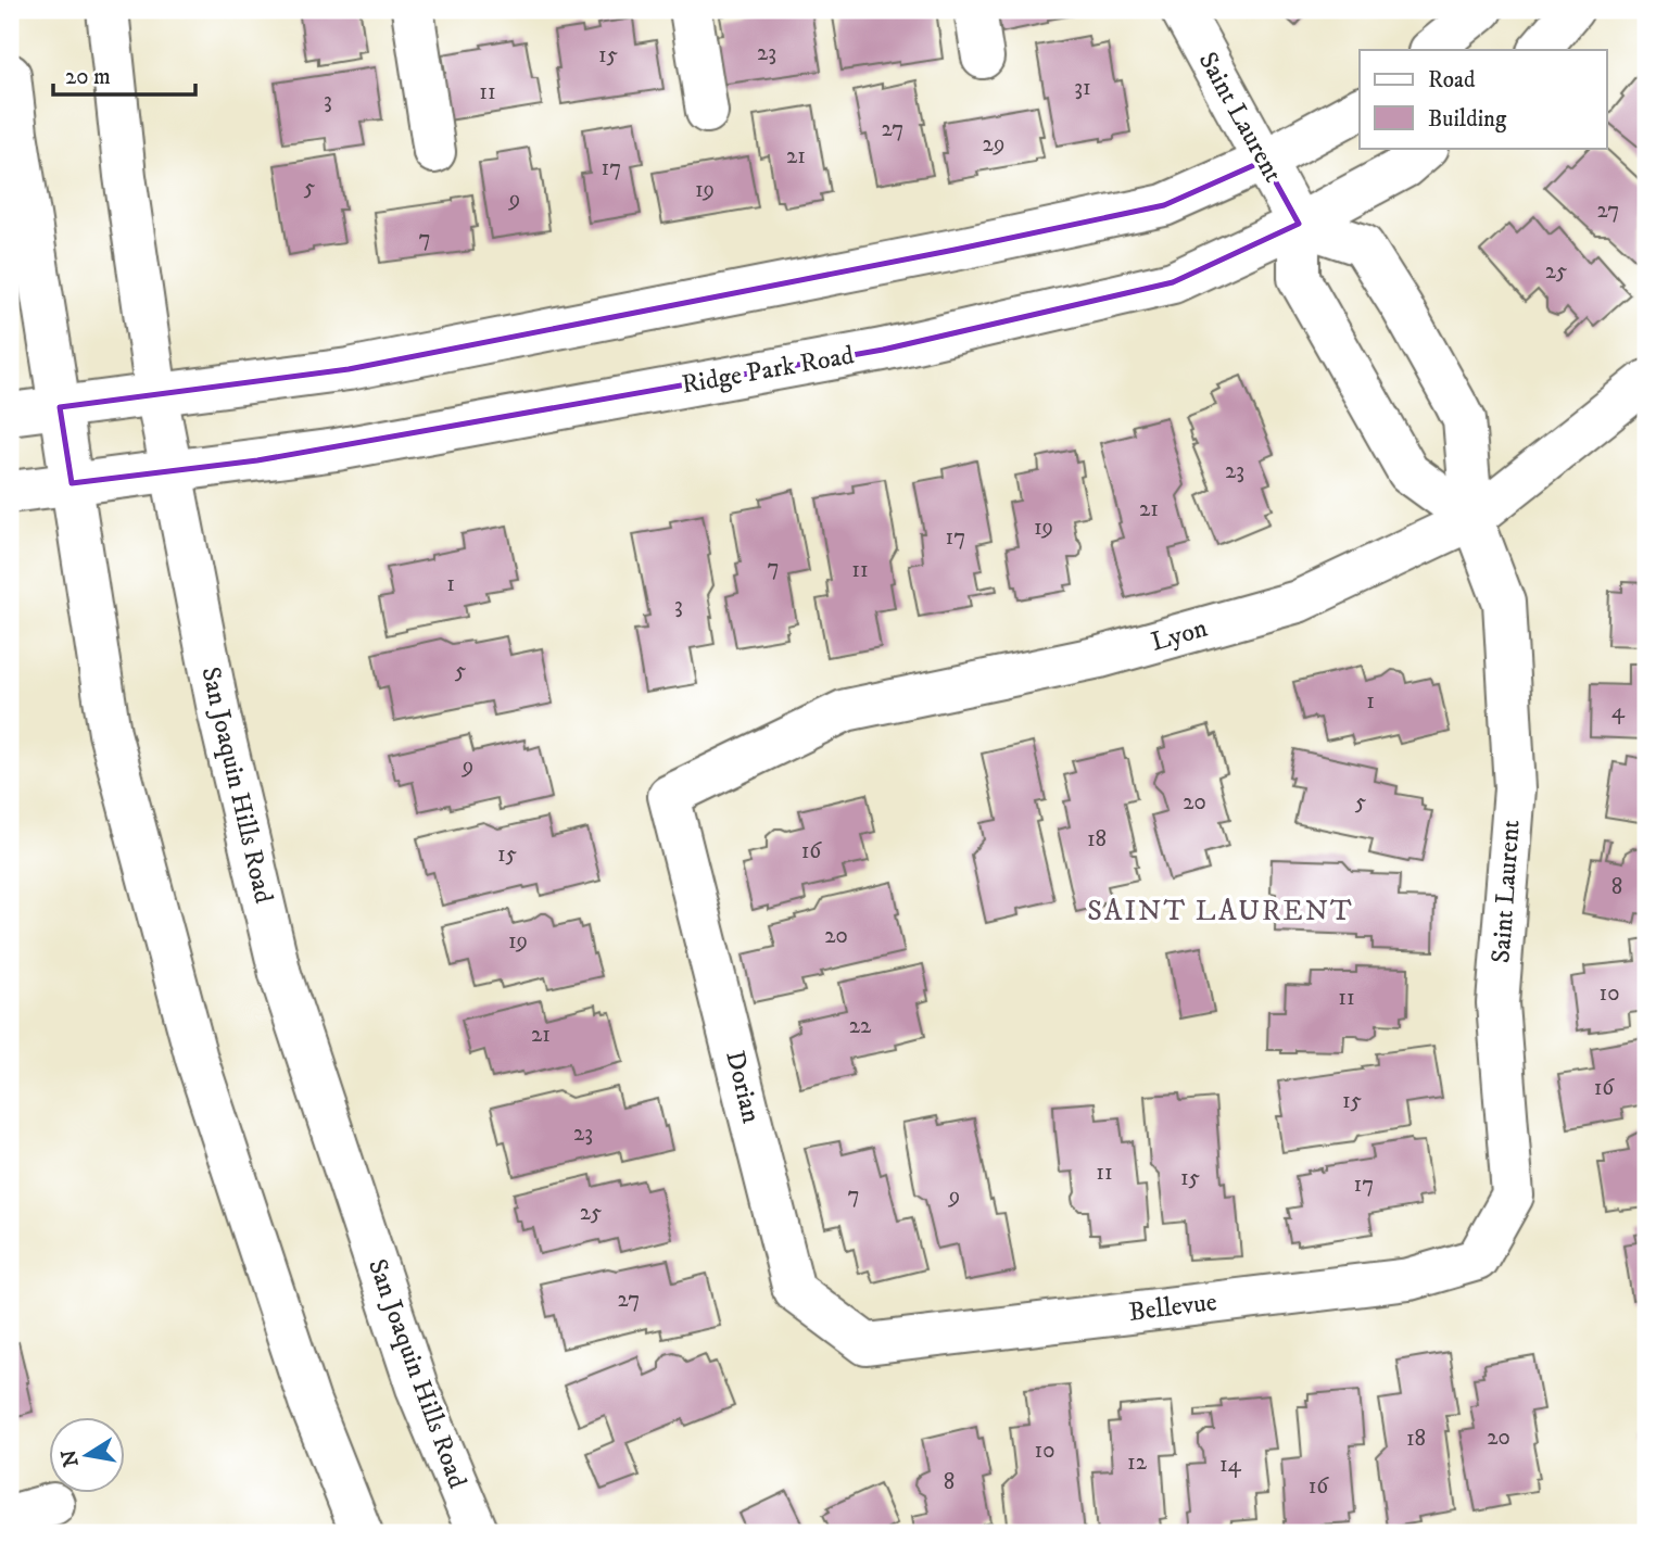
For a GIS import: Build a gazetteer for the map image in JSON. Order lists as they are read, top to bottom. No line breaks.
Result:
{"streets":{"street":["Saint Laurent","Ridge Park Road","Lyon","San Joaquin Hills Road","Dorian","Bellevue"]},"crossings":[["Saint Laurent","Ridge Park Road"],["Saint Laurent","Lyon"],["Saint Laurent","Bellevue"],["Ridge Park Road","San Joaquin Hills Road"],["Lyon","Dorian"],["Dorian","Bellevue"]],"districts":["SAINT LAURENT"],"house_numbers":["23","15","31","11","3","27","29","21","17","5","19","9","27","7","25","23","21","19","17","7","11","1","3","5","1","4","9","20","5","18","16","15","8","20","19","10","11","22","21","16","15","23","11","15","17","7","9","25","27","20","18","10","12","14","8","16"],"legend":["Road","Building"],"scale_bar":"20 m","north":"left"}
